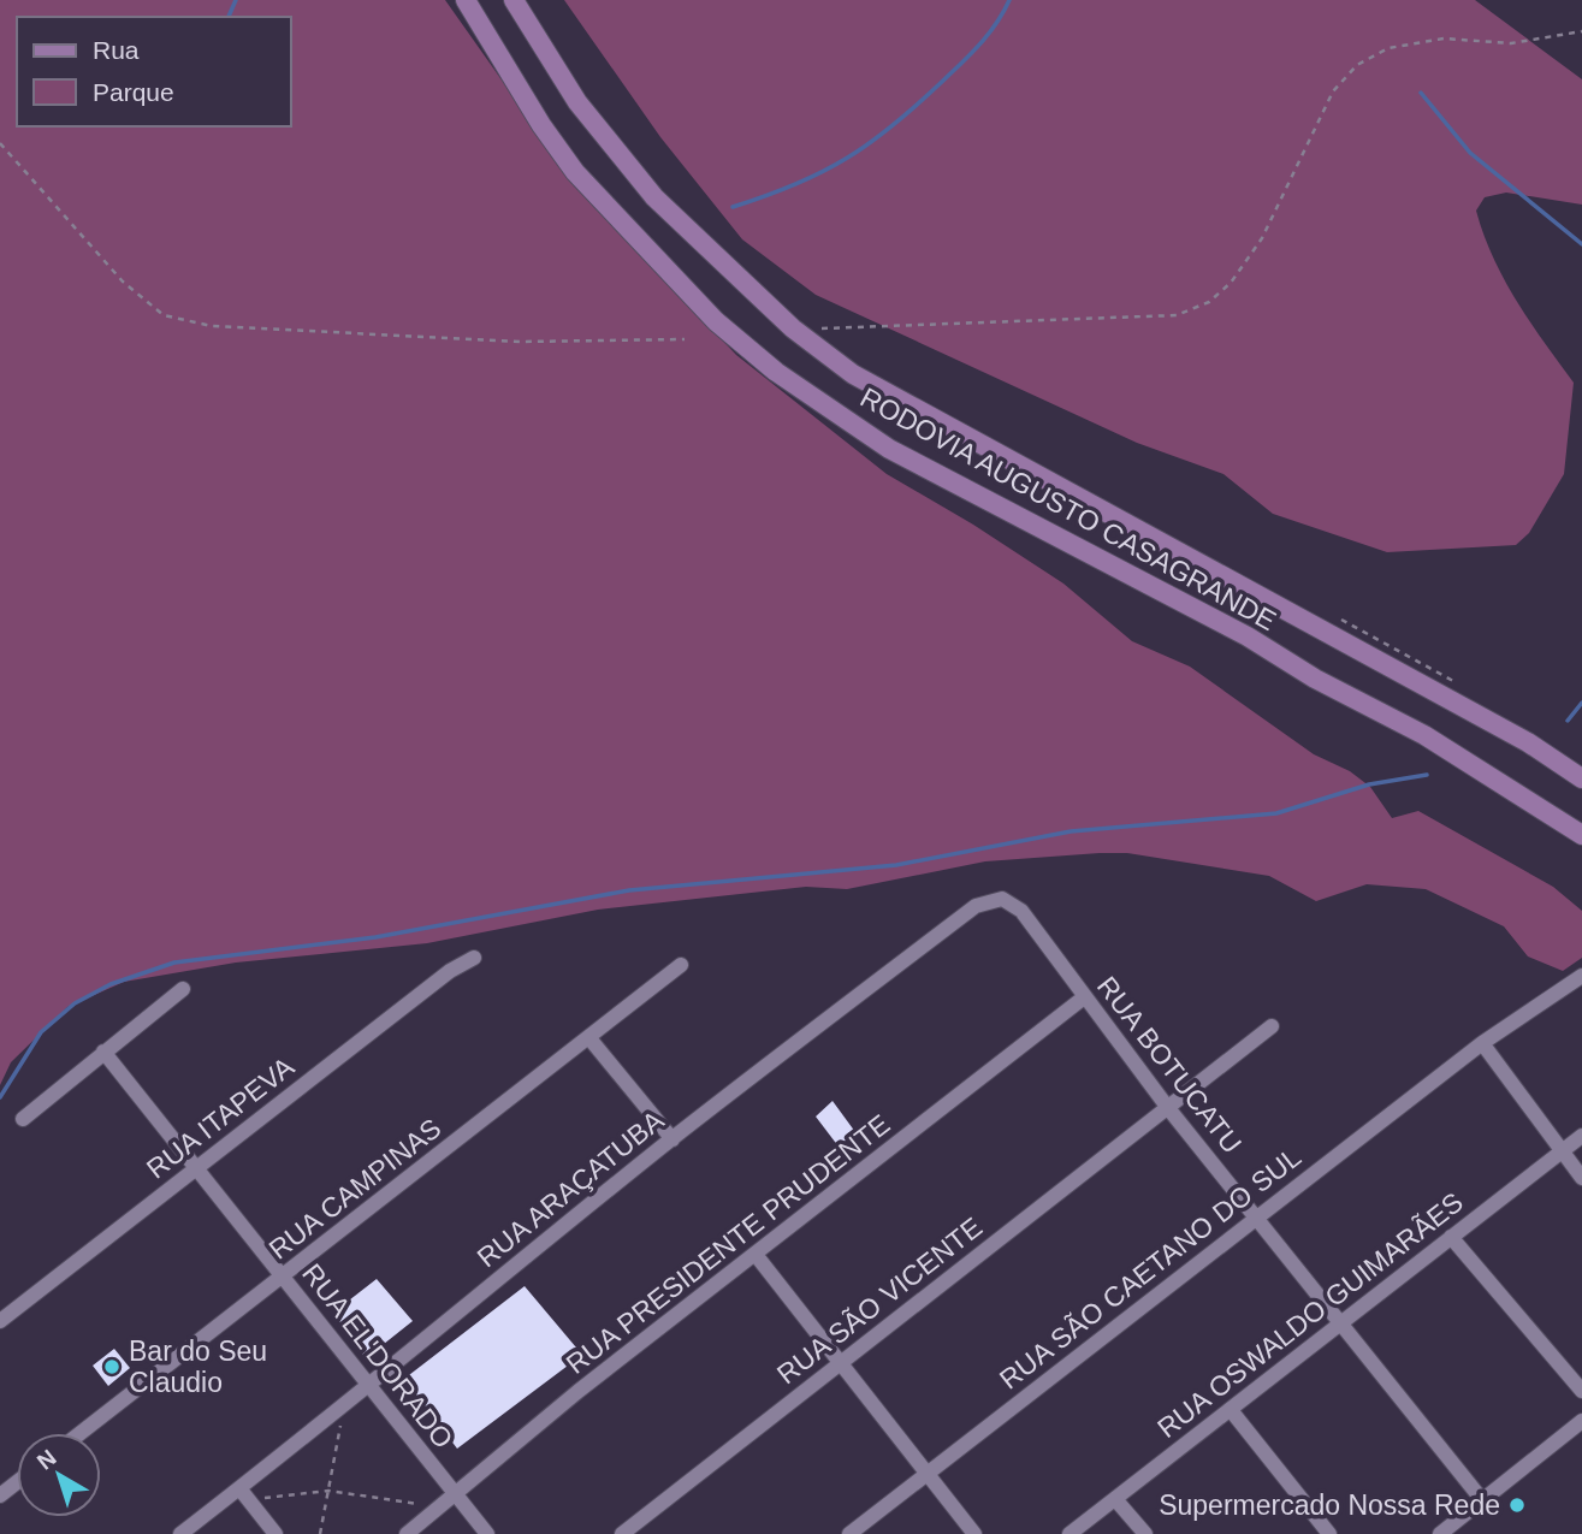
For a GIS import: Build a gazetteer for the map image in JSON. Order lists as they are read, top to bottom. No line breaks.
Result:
{"streets":{"main road":["RODOVIA AUGUSTO CASAGRANDE"],"street":["RUA BOTUCATU","RUA ITAPEVA","RUA CAMPINAS","RUA ARAÇATUBA","RUA PRESIDENTE PRUDENTE","RUA SÃO CAETANO DO SUL","RUA SÃO VICENTE","RUA OSWALDO GUIMARÃES","RUA EL'DORADO"]},"crossings":[["RUA BOTUCATU","RUA ARAÇATUBA"],["RUA BOTUCATU","RUA PRESIDENTE PRUDENTE"],["RUA BOTUCATU","RUA SÃO CAETANO DO SUL"],["RUA BOTUCATU","RUA SÃO VICENTE"],["RUA BOTUCATU","RUA OSWALDO GUIMARÃES"],["RUA ITAPEVA","RUA EL'DORADO"],["RUA CAMPINAS","RUA EL'DORADO"],["RUA ARAÇATUBA","RUA EL'DORADO"],["RUA PRESIDENTE PRUDENTE","RUA EL'DORADO"]],"places":["Bar do Seu Claudio","Supermercado Nossa Rede"],"legend":["Rua","Parque"],"north":"top left"}
